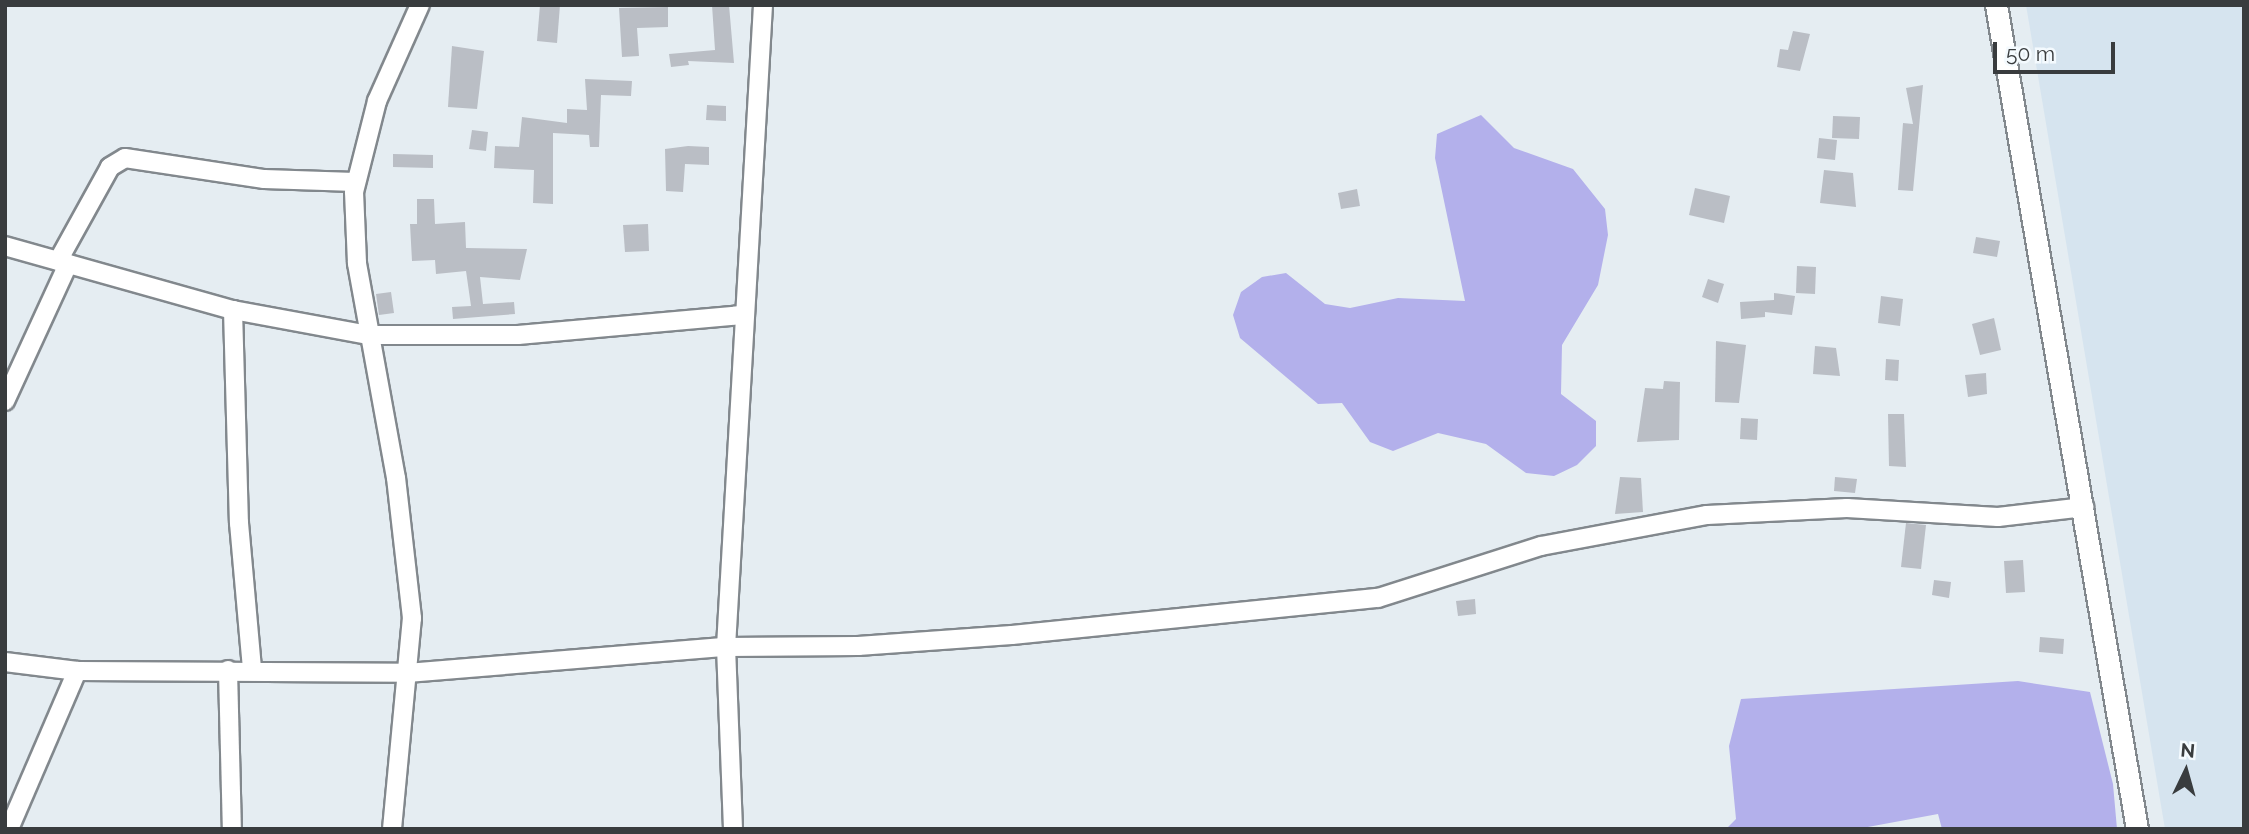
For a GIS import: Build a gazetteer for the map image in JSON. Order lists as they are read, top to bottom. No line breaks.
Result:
{"scale_bar":"50 m","north":"top"}
